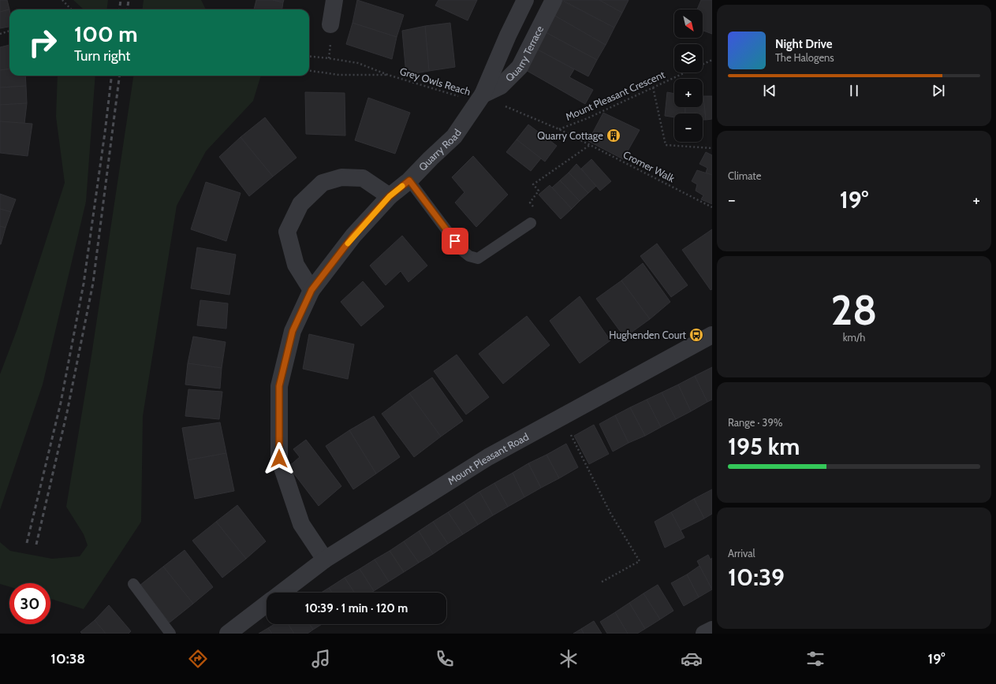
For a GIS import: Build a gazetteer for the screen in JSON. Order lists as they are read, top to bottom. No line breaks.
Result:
{"streets":{"street":["Quarry Terrace","Quarry Road","Mount Pleasant Road"],"path":["Grey Owls Reach","Mount Pleasant Crescent","Cromer Walk"]},"crossings":[["Quarry Terrace","Grey Owls Reach"],["Quarry Terrace","Quarry Road"],["Grey Owls Reach","Quarry Road"],["Mount Pleasant Crescent","Cromer Walk"],["Quarry Road","Mount Pleasant Road"]],"places":{"building":["Quarry Cottage"],"bus stop":["Hughenden Court"]},"north":"bottom right","page":{"map_buttons":["+","−"],"turn":["100 m","Turn right"],"song":["Night Drive","The Halogens"],"tile":["Climate",["28","km/h"],["Range · 39%","195 km"],["Arrival","10:39"]],"heat":["−","19°","+"],"limit":"30","trip":"10:39 · 1 min · 120 m","tabs":["10:38","19°"]}}
